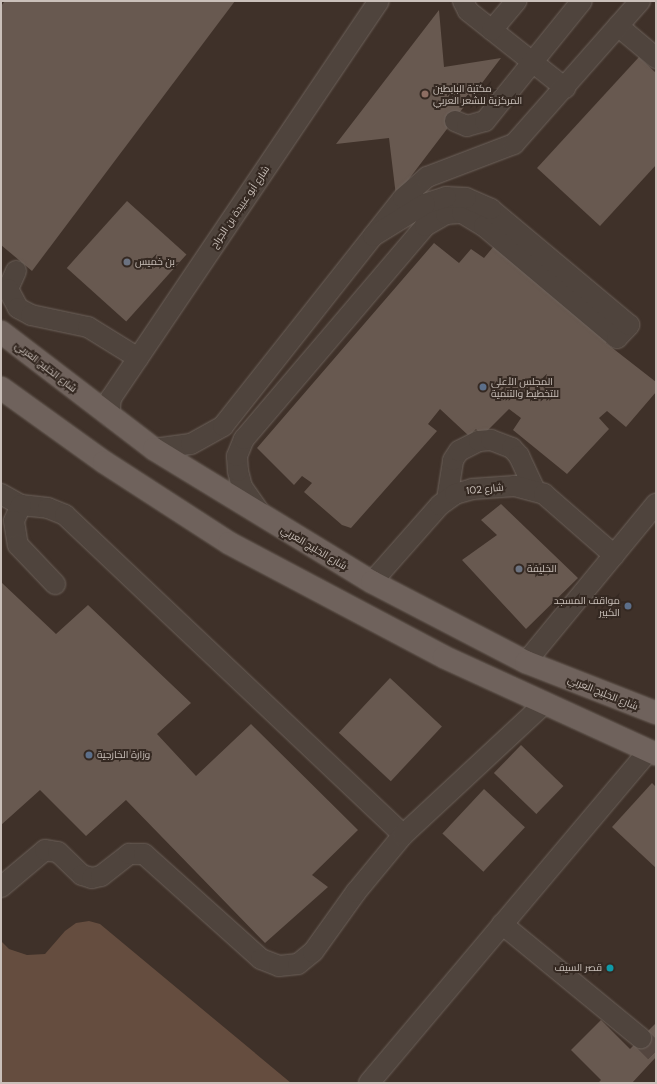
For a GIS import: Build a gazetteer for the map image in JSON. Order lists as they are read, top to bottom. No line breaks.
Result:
{"streets":{"main road":["شارع الخليج العربي"],"street":["شارع أبو عبيدة بن الجراح","شارع 102"]},"crossings":[["شارع أبو عبيدة بن الجراح","شارع الخليج العربي"],["شارع الخليج العربي","شارع 102"]],"places":["مكتبة البابطين المركزية للشعر العربي","بن خميس","المجلس الأعلى للتخطيط والتنمية","الخليفة","مواقف المسجد الكبير","وزارة الخارجية","قصر السيف"]}
